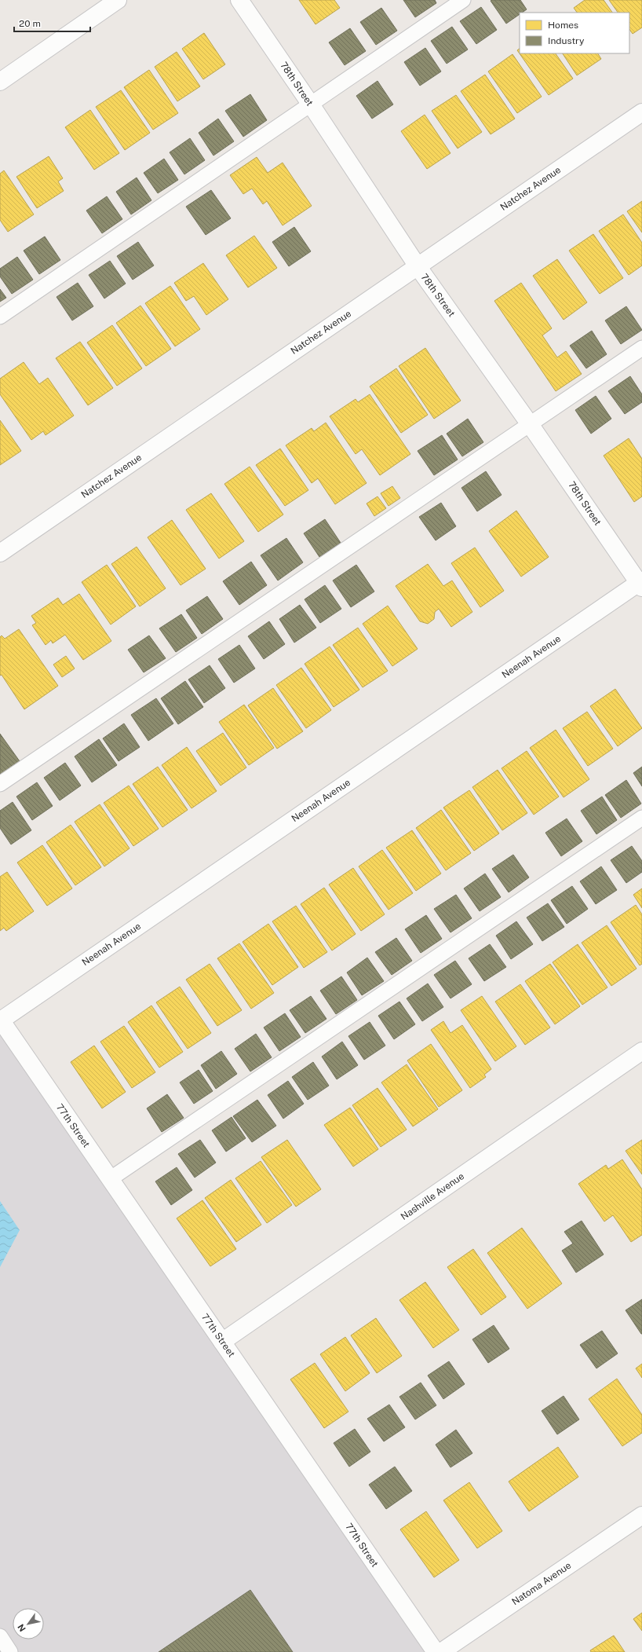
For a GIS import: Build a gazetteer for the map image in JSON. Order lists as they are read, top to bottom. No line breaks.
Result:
{"streets":{"street":["78th Street","Natchez Avenue","Neenah Avenue","77th Street","Nashville Avenue","Natoma Avenue"]},"crossings":[["78th Street","Natchez Avenue"],["78th Street","Neenah Avenue"],["Neenah Avenue","77th Street"],["77th Street","Nashville Avenue"]],"legend":["Homes","Industry"],"scale_bar":"20 m","north":"bottom left"}
